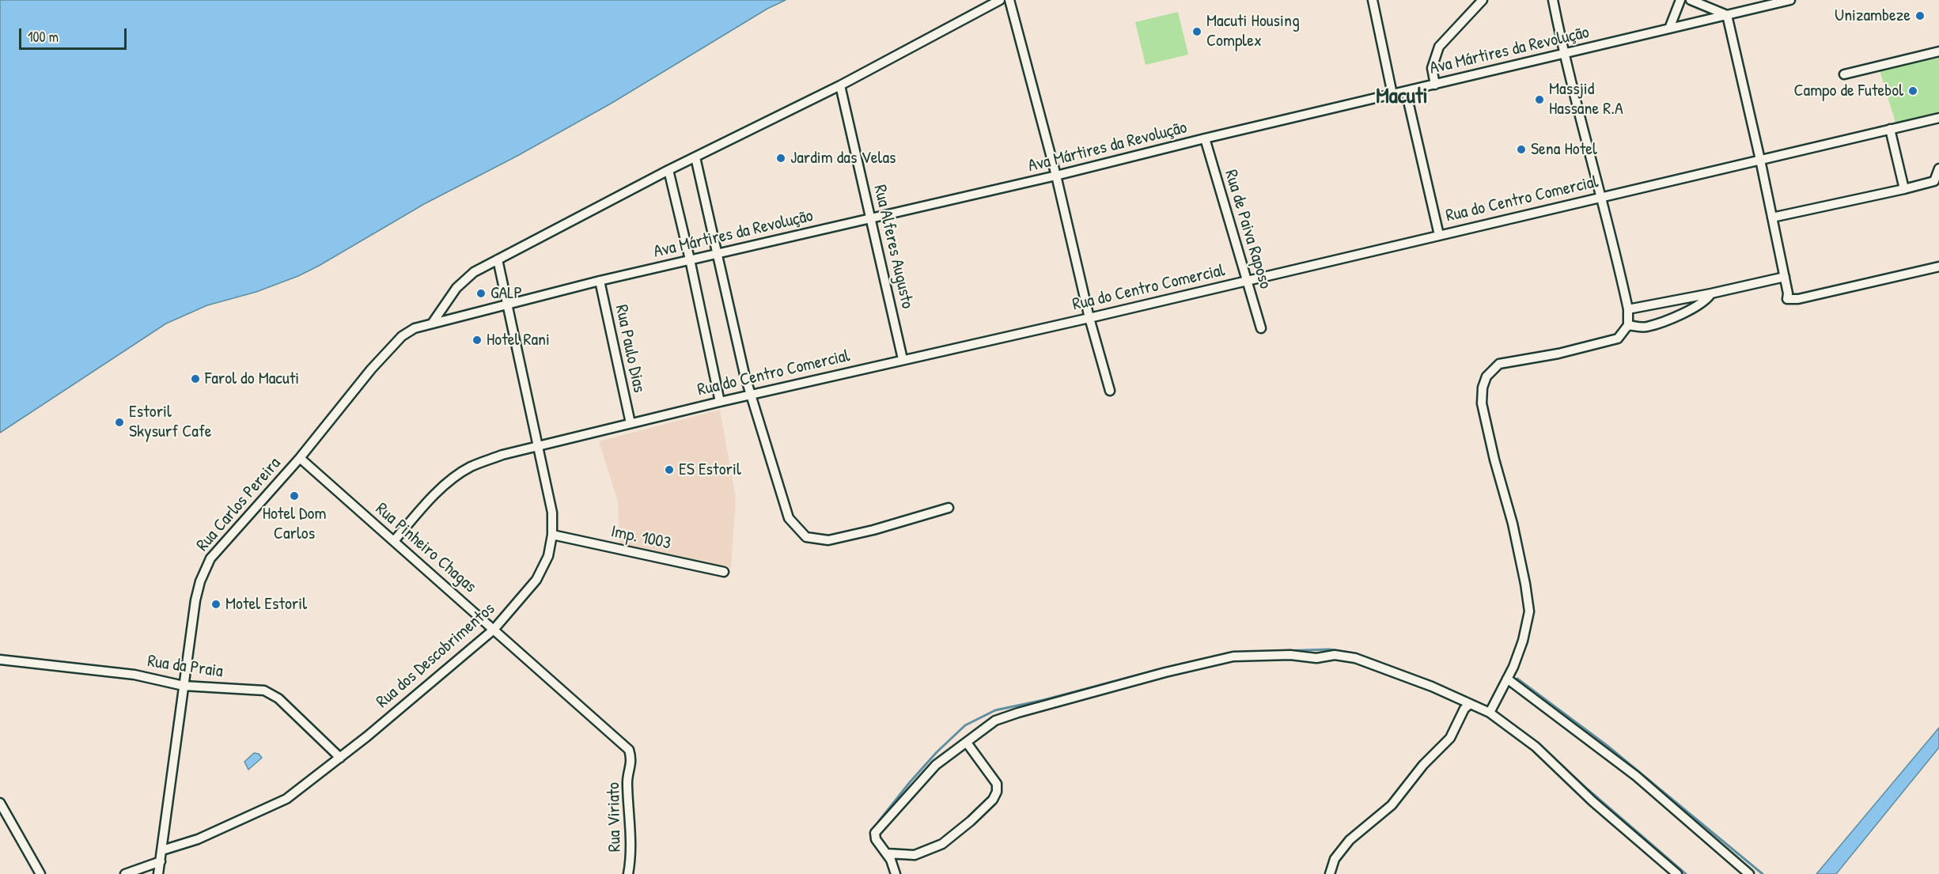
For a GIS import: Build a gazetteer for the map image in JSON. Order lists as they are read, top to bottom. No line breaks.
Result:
{"streets":{"street":["Ava Mártires da Revolução","Rua do Centro Comercial","Rua de Paiva Raposo","Rua Alferes Augusto","Rua Paulo Dias","Rua Carlos Pereira","Imp. 1003","Rua Pinheiro Chagas","Rua dos Descobrimentos","Rua da Praia","Rua Viriato"]},"crossings":[["Ava Mártires da Revolução","Rua de Paiva Raposo"],["Ava Mártires da Revolução","Rua Alferes Augusto"],["Ava Mártires da Revolução","Rua Paulo Dias"],["Ava Mártires da Revolução","Rua Carlos Pereira"],["Ava Mártires da Revolução","Rua dos Descobrimentos"],["Rua do Centro Comercial","Rua de Paiva Raposo"],["Rua do Centro Comercial","Rua Alferes Augusto"],["Rua do Centro Comercial","Rua Paulo Dias"],["Rua do Centro Comercial","Rua Pinheiro Chagas"],["Rua do Centro Comercial","Rua dos Descobrimentos"],["Rua Carlos Pereira","Rua Pinheiro Chagas"],["Rua Carlos Pereira","Rua dos Descobrimentos"],["Rua Carlos Pereira","Rua da Praia"],["Imp. 1003","Rua dos Descobrimentos"],["Rua Pinheiro Chagas","Rua dos Descobrimentos"],["Rua Pinheiro Chagas","Rua Viriato"],["Rua dos Descobrimentos","Rua da Praia"]],"districts":["Macuti"],"places":["Unizambeze","Macuti Housing Complex","Campo de Futebol","Massjid Hassane R.A","Sena Hotel","Jardim das Velas","GALP","Hotel Rani","Farol do Macuti","Estoril Skysurf Cafe","ES Estoril","Hotel Dom Carlos","Motel Estoril"],"scale_bar":"100 m"}
